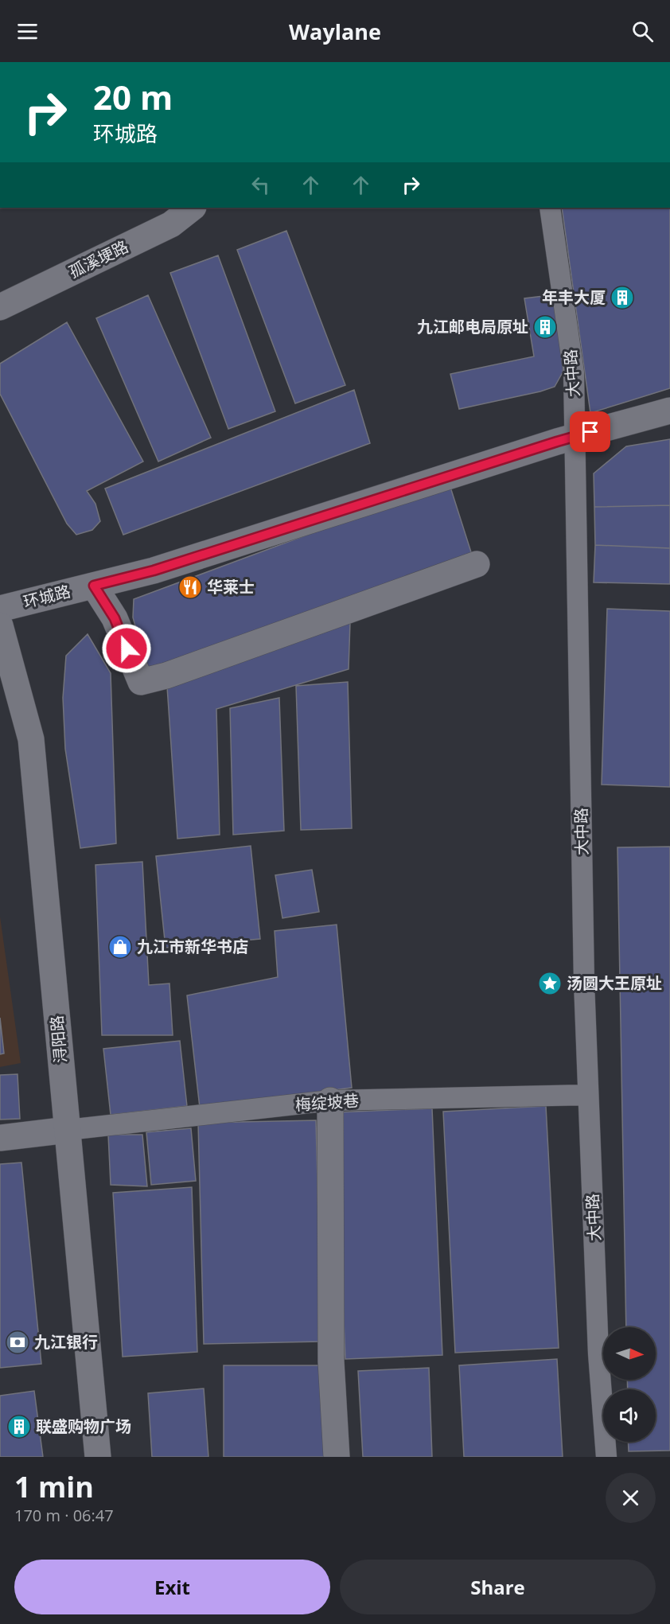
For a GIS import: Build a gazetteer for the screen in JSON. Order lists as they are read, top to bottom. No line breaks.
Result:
{"streets":{"street":["孤溪埂路","大中路","环城路","浔阳路","梅绽坡巷"]},"crossings":[["大中路","环城路"],["大中路","梅绽坡巷"],["浔阳路","梅绽坡巷"]],"places":{"building":["年丰大厦","九江邮电局原址","联盛购物广场"],"restaurant":["华莱士"],"shop":["九江市新华书店"],"place":["汤圆大王原址"],"bank":["九江银行"]},"north":"right","page":{"header":"Waylane","turn":["20 m","环城路"],"heading":["1 min","170 m · 06:47"],"buttons":["Exit","Share"]}}
